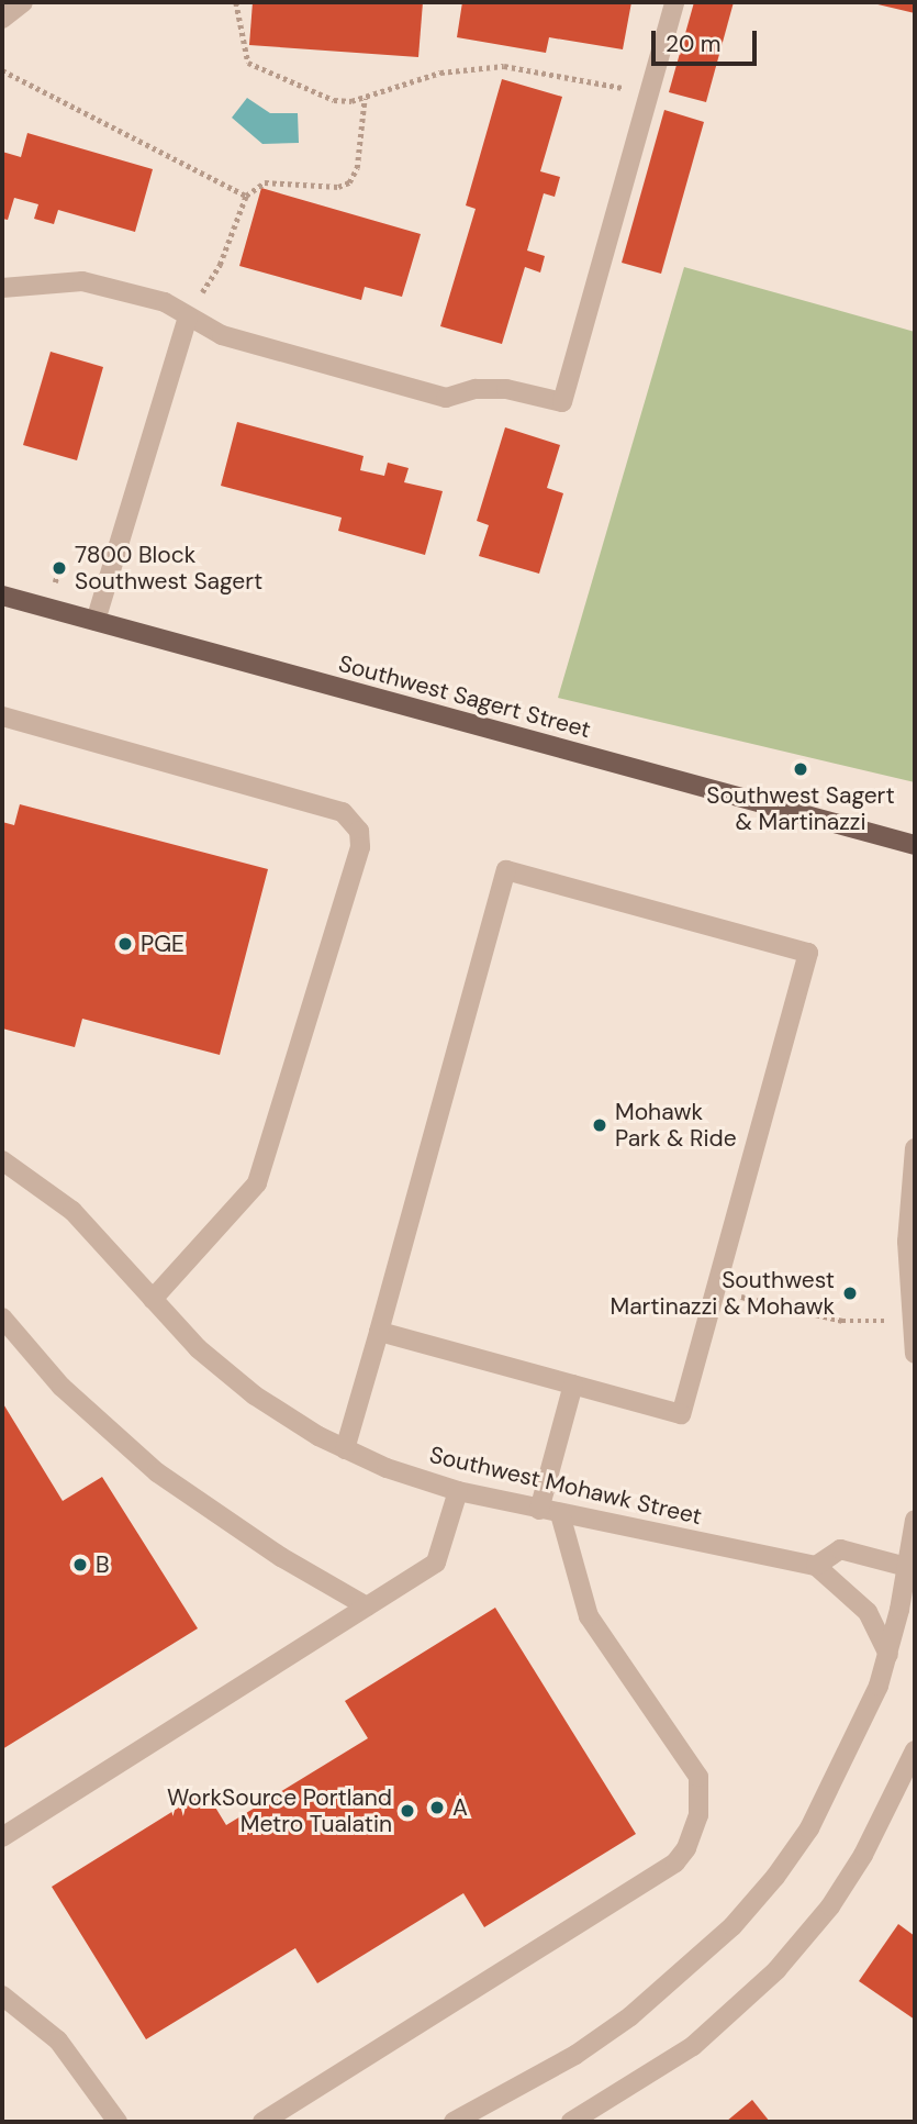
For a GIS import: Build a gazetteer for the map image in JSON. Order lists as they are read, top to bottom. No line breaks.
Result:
{"streets":{"main road":["Southwest Sagert Street"],"street":["Southwest Mohawk Street"]},"places":["7800 Block Southwest Sagert","Southwest Sagert & Martinazzi","PGE","Mohawk Park & Ride","Southwest Martinazzi & Mohawk","B","A","WorkSource Portland Metro Tualatin"],"scale_bar":"20 m"}
